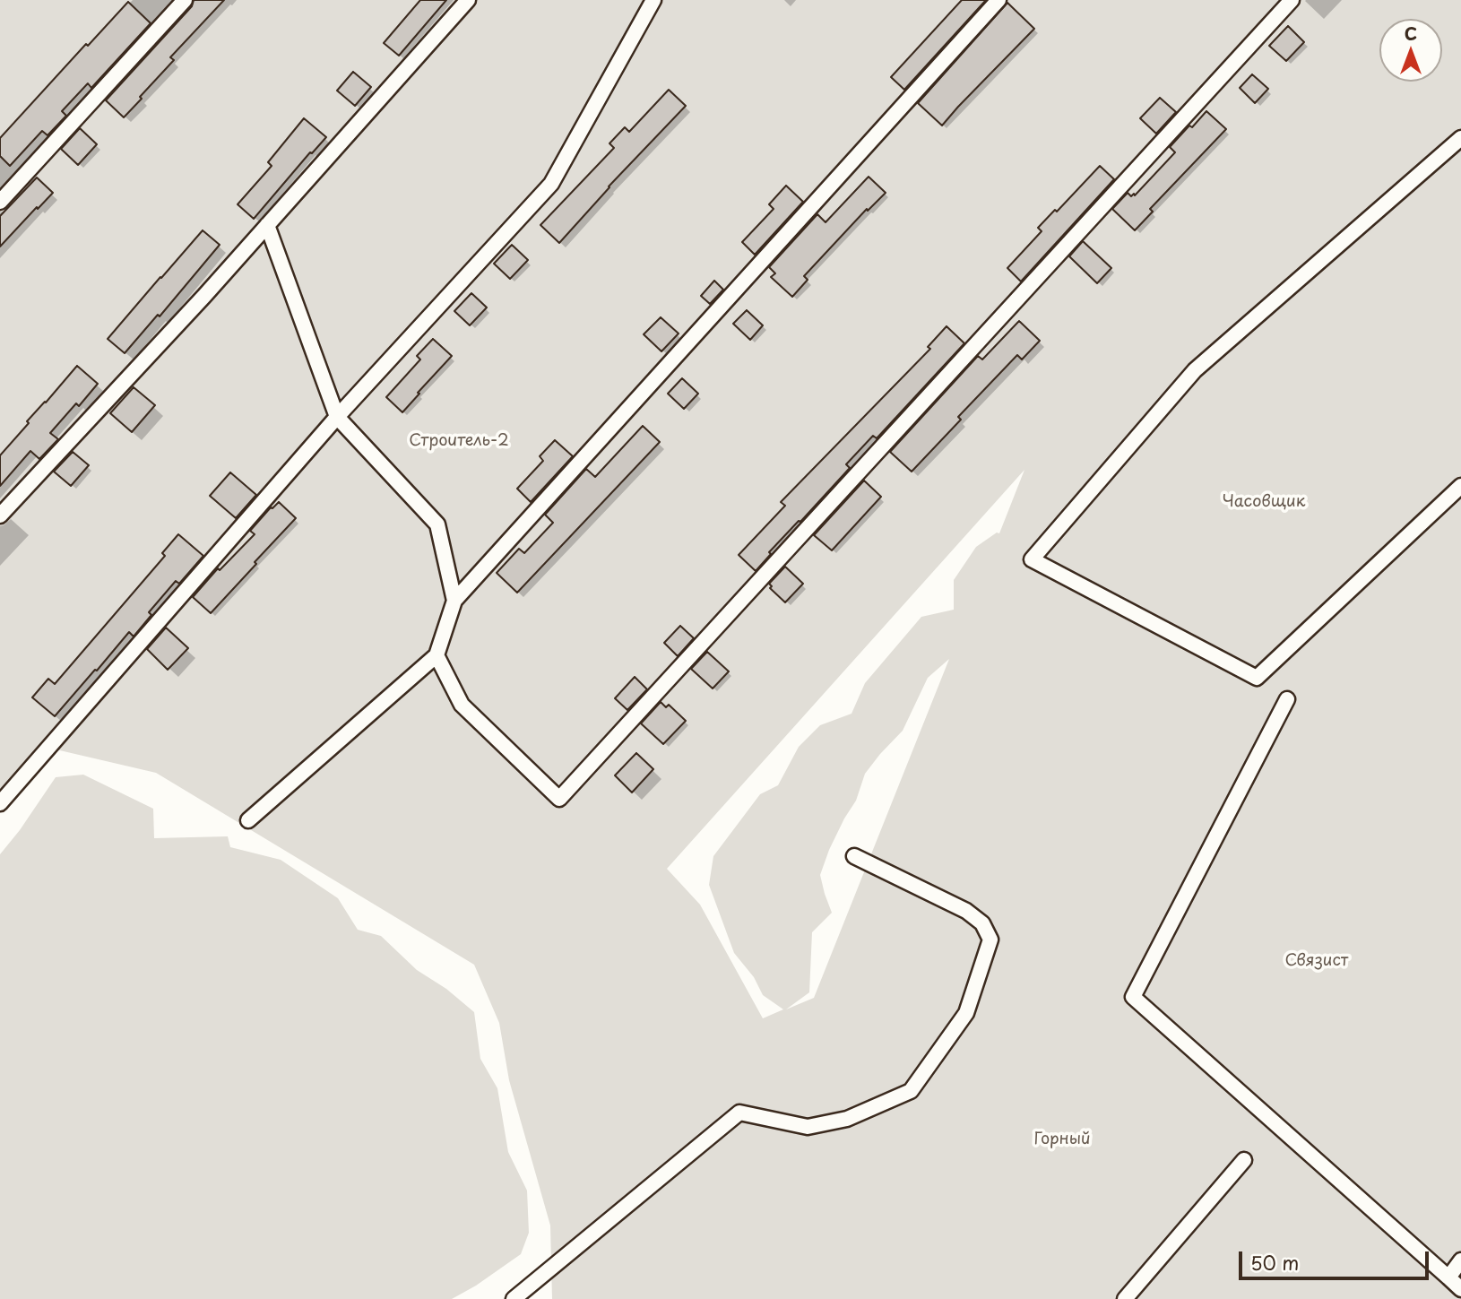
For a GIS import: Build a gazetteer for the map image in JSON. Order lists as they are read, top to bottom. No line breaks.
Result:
{"parks":["Строитель-2","Часовщик","Связист","Горный"],"scale_bar":"50 m","north":"top"}
